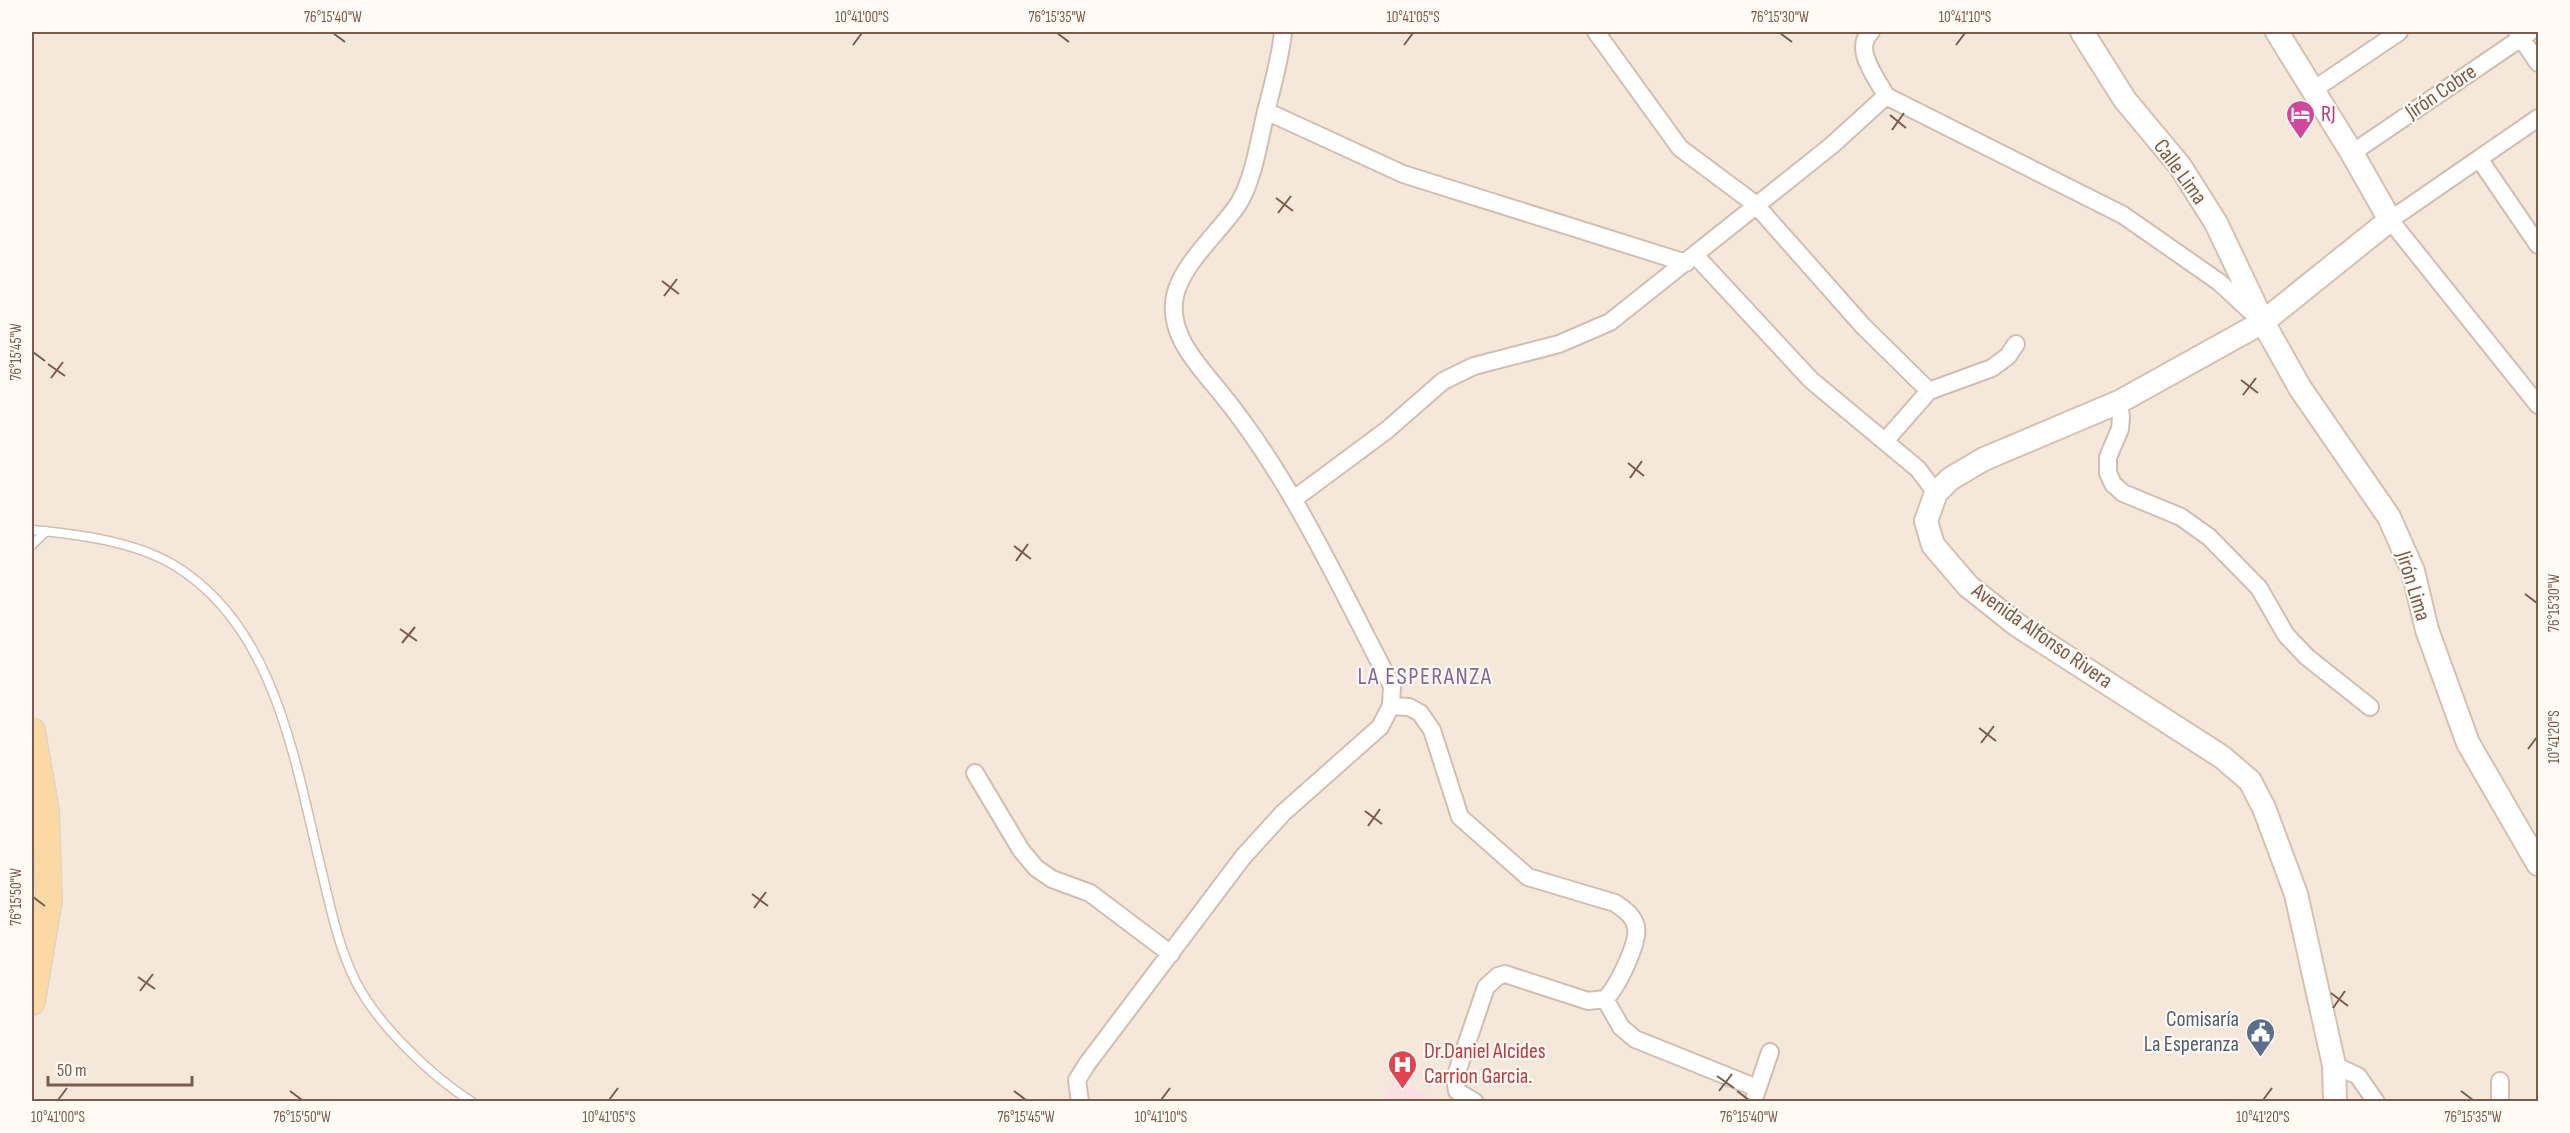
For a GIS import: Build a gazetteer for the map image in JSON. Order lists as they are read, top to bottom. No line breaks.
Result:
{"streets":{"street":["Jirón Cobre","Calle Lima","Jirón Lima","Avenida Alfonso Rivera"]},"crossings":[["Calle Lima","Jirón Lima"],["Calle Lima","Avenida Alfonso Rivera"],["Jirón Lima","Avenida Alfonso Rivera"]],"districts":["LA ESPERANZA"],"places":{"hotel":["RJ"],"public building":["Comisaría La Esperanza"],"hospital":["Dr.Daniel Alcides Carrion Garcia."]},"scale_bar":"50 m","coordinates":["76°15'40\"W","10°41'00\"S","76°15'35\"W","10°41'05\"S","76°15'30\"W","10°41'10\"S","76°15'45\"W","10°41'20\"S","76°15'50\"W"]}
